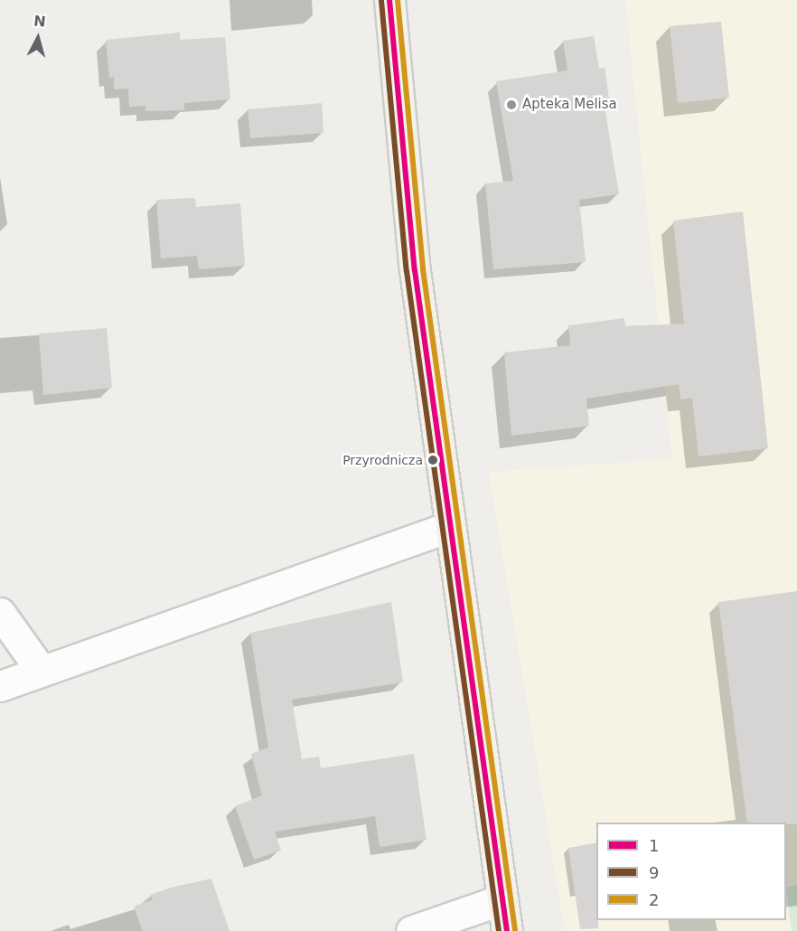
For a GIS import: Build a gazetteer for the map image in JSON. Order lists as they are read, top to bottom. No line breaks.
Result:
{"places":["Apteka Melisa","Przyrodnicza"],"lines":["transit line 1","transit line 2","transit line 9"],"legend":["1","9","2"],"north":"top"}
